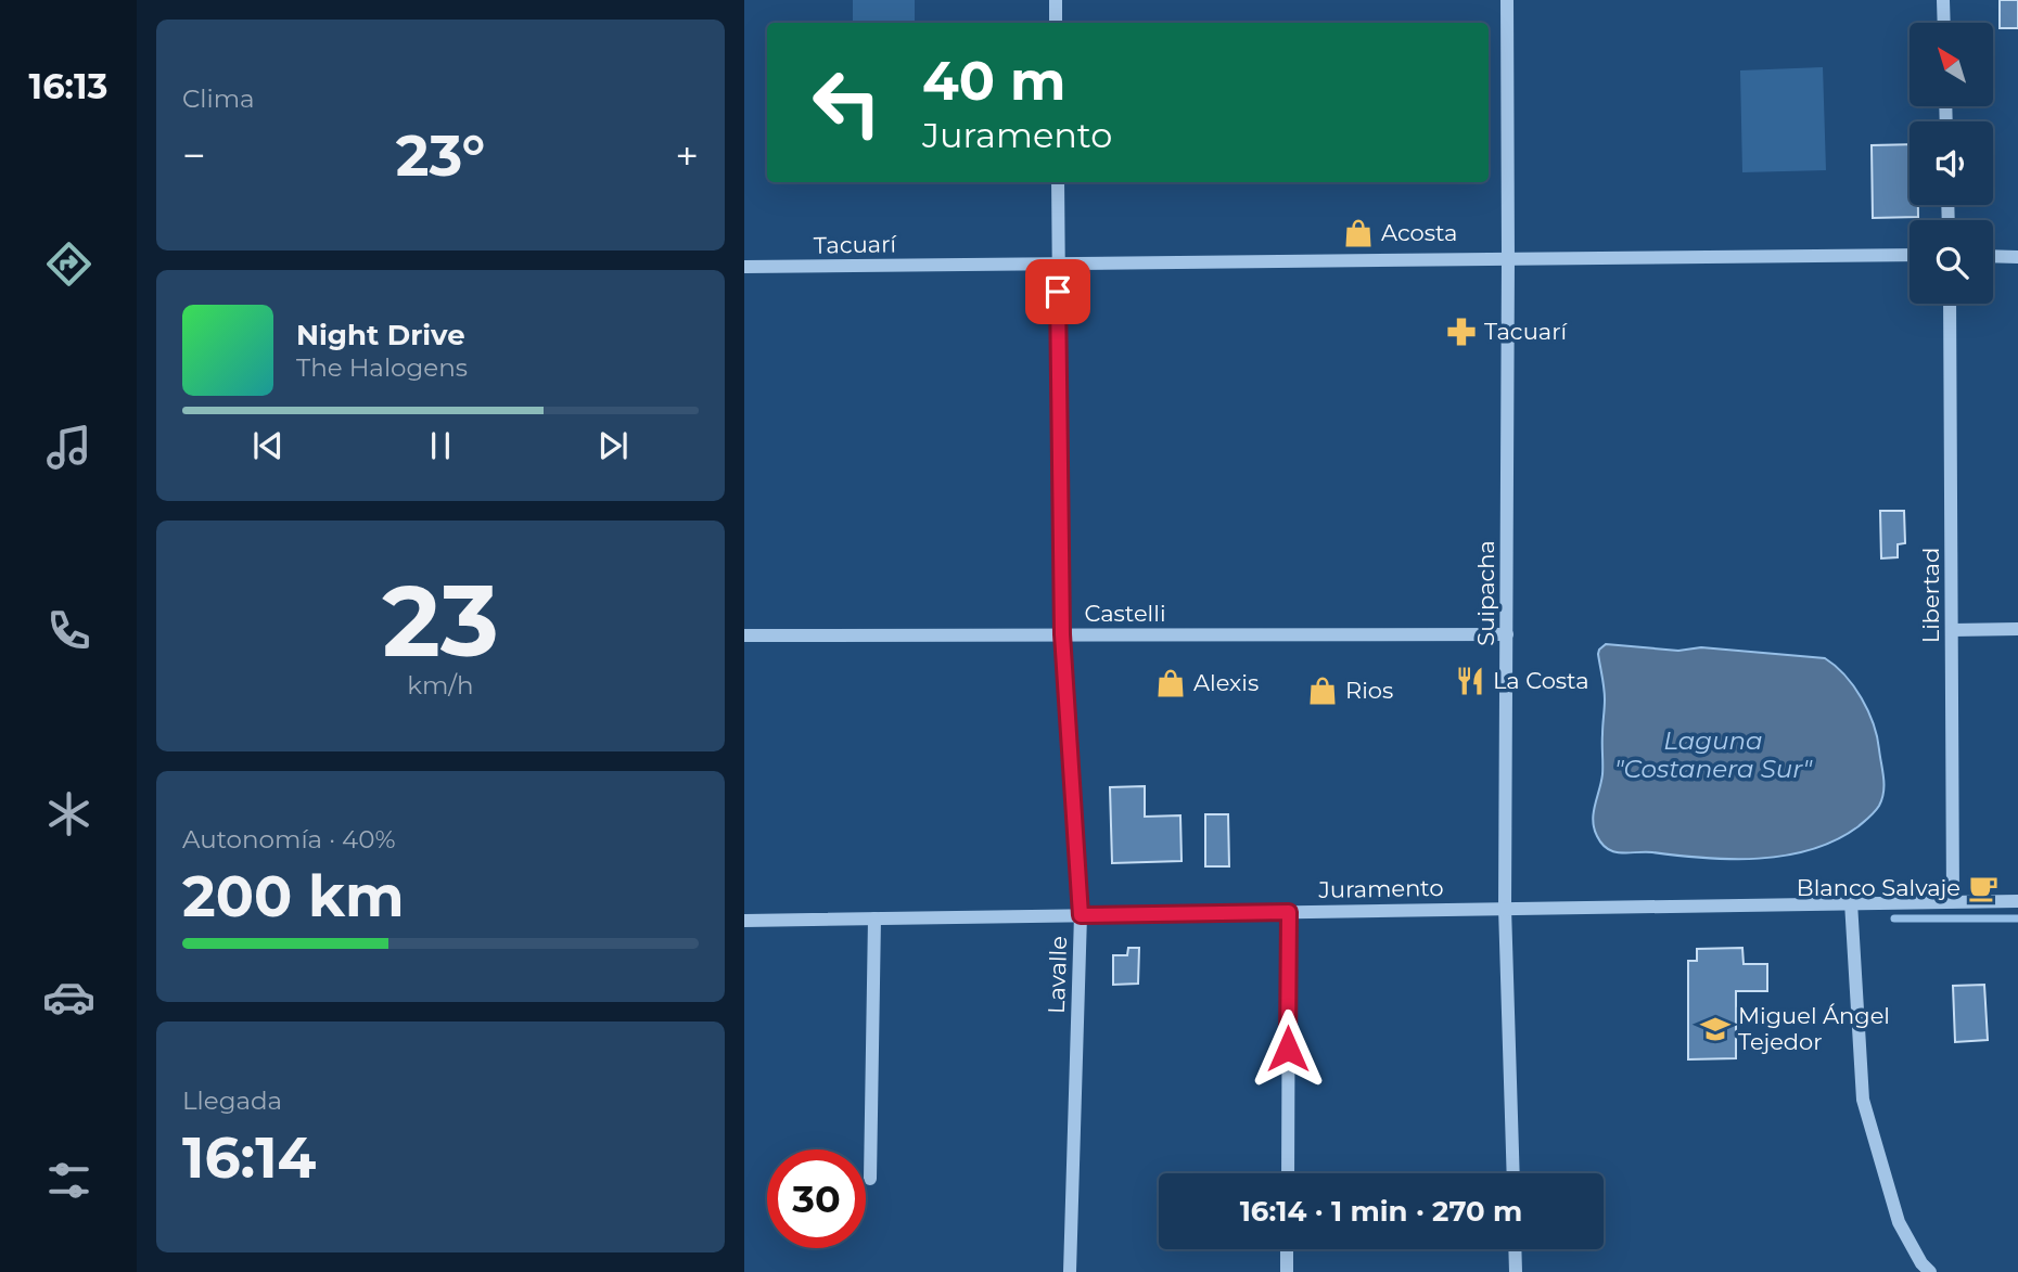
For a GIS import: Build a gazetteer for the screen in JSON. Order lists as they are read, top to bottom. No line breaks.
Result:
{"streets":{"street":["Tacuarí","Suipacha","Libertad","Castelli","Juramento","Lavalle"]},"crossings":[["Tacuarí","Suipacha"],["Tacuarí","Lavalle"],["Suipacha","Castelli"],["Suipacha","Juramento"],["Libertad","Juramento"],["Castelli","Lavalle"],["Juramento","Lavalle"]],"water":["Laguna \"Costanera Sur\""],"places":{"shop":["Acosta","Alexis","Rios"],"pharmacy":["Tacuarí"],"restaurant":["La Costa"],"cafe":["Blanco Salvaje"],"school or university":["Miguel Ángel Tejedor"]},"north":"top left","page":{"tabs":"16:13","tile":["Clima",["23","km/h"],["Autonomía · 40%","200 km"],["Llegada","16:14"]],"turn":["40 m","Juramento"],"heat":["−","23°","+"],"song":["Night Drive","The Halogens"],"limit":"30","trip":"16:14 · 1 min · 270 m"}}
